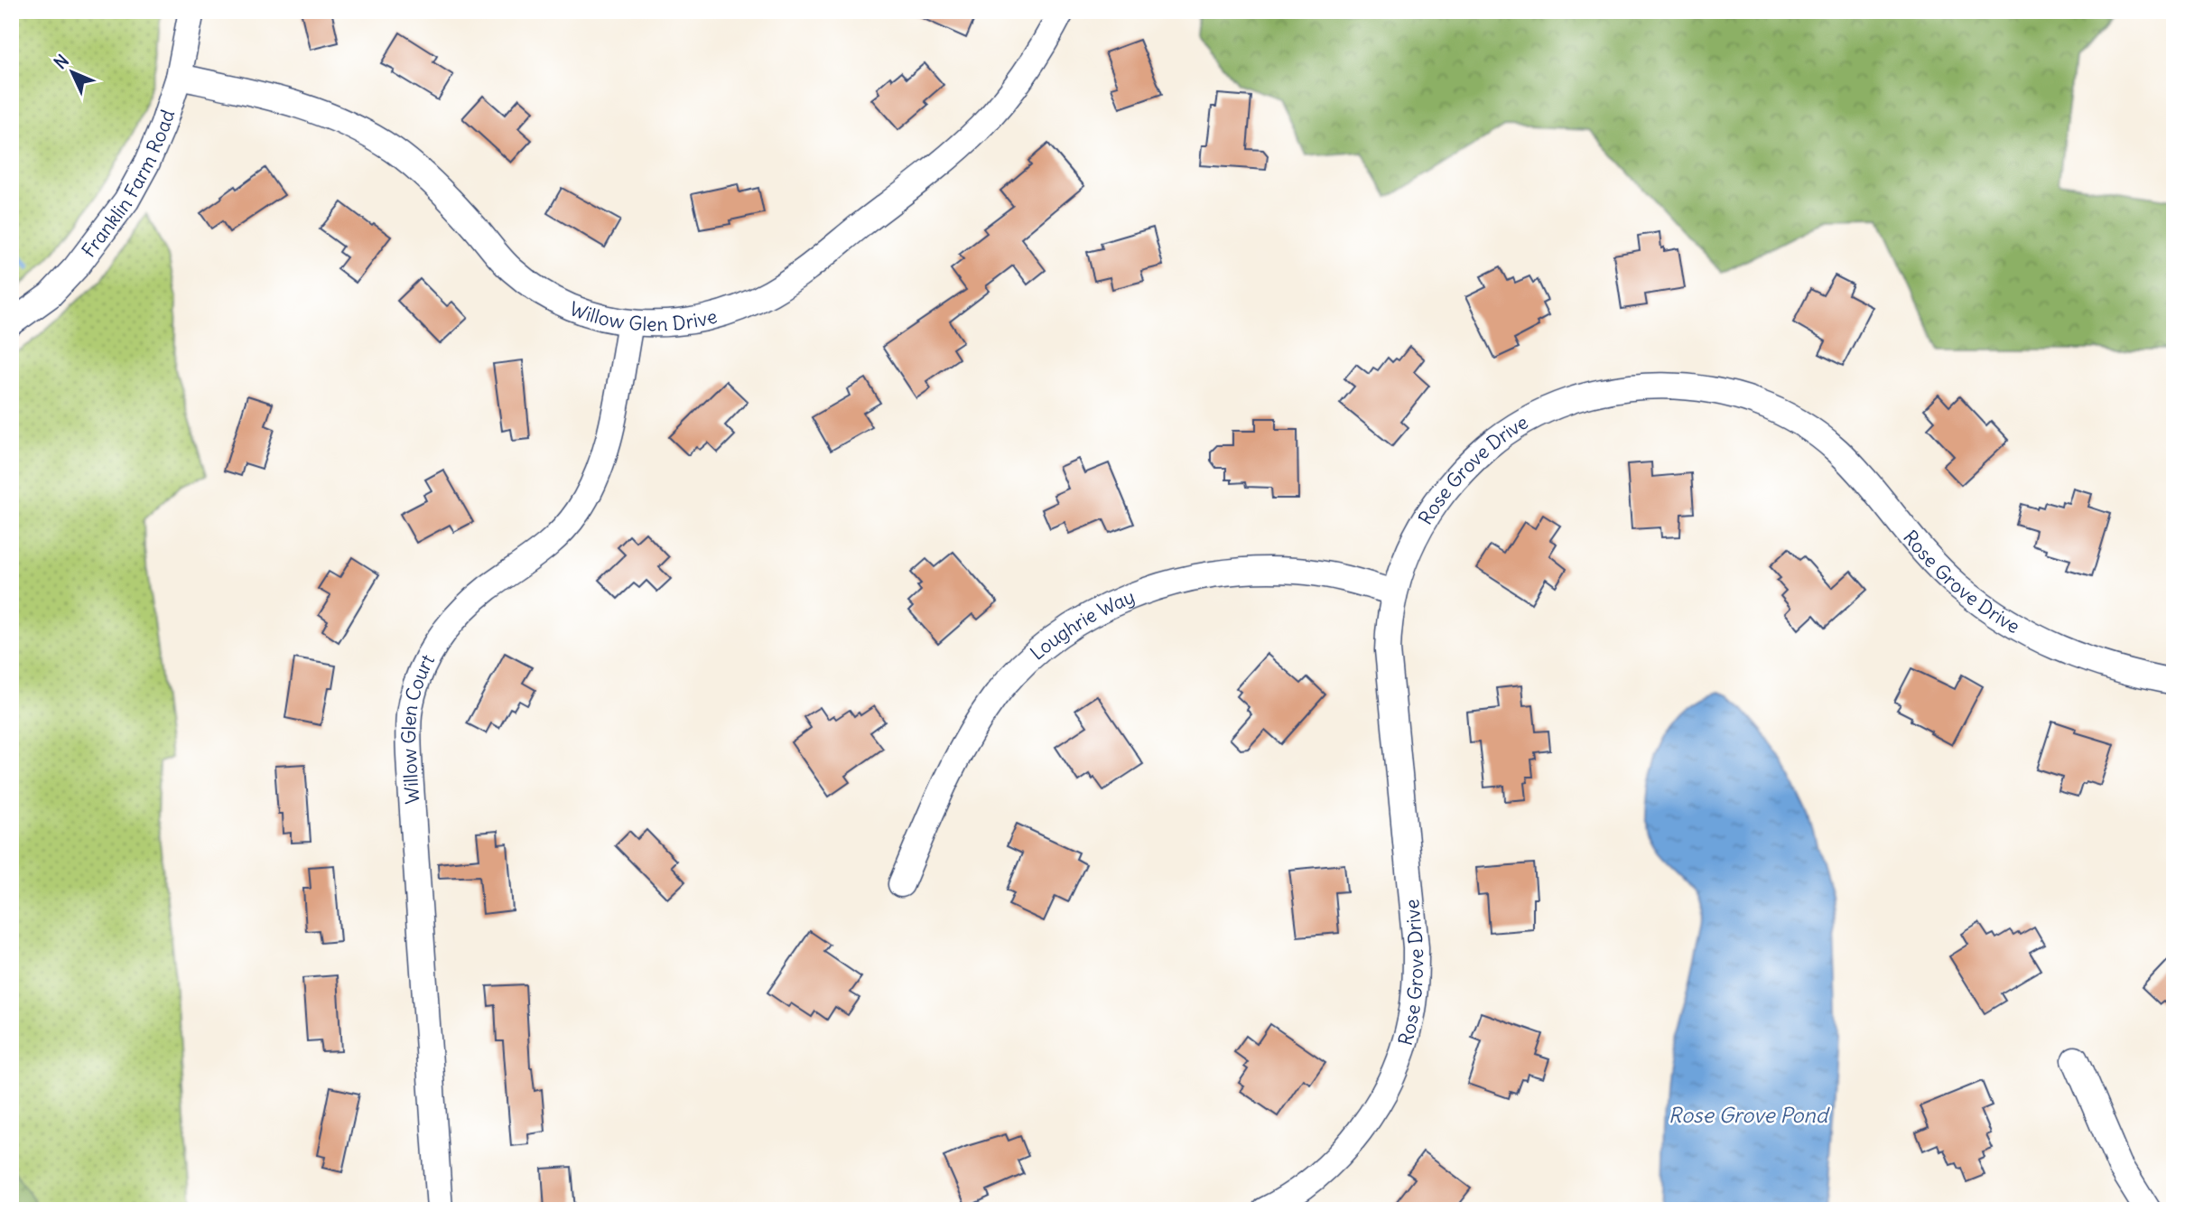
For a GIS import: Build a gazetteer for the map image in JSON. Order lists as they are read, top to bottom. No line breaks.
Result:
{"streets":{"street":["Franklin Farm Road","Willow Glen Drive","Rose Grove Drive","Loughrie Way","Willow Glen Court"]},"crossings":[["Franklin Farm Road","Willow Glen Drive"],["Willow Glen Drive","Willow Glen Court"],["Rose Grove Drive","Loughrie Way"]],"water":["Rose Grove Pond"],"north":"top left"}
